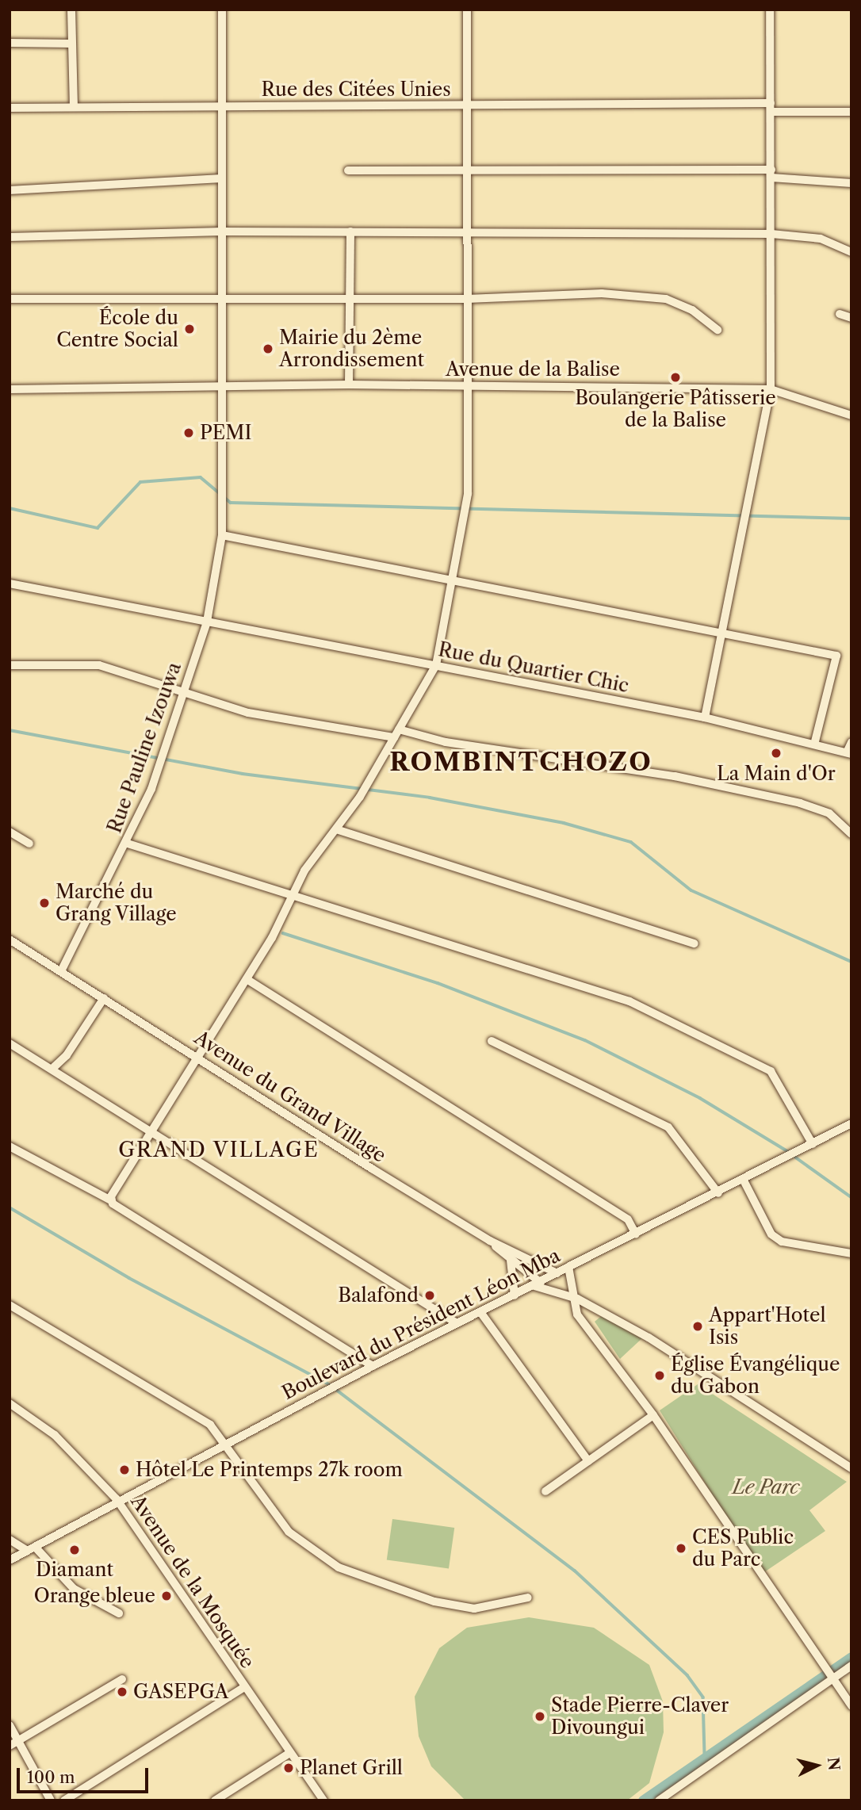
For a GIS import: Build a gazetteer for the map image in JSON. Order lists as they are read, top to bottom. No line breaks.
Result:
{"streets":{"street":["Rue des Citées Unies","Avenue de la Balise","Rue du Quartier Chic","Rue Pauline Izouwa","Avenue du Grand Village","Boulevard du Président Léon Mba","Avenue de la Mosquée"]},"crossings":[["Avenue de la Balise","Rue Pauline Izouwa"],["Rue du Quartier Chic","Rue Pauline Izouwa"],["Rue Pauline Izouwa","Avenue du Grand Village"],["Avenue du Grand Village","Boulevard du Président Léon Mba"],["Boulevard du Président Léon Mba","Avenue de la Mosquée"]],"districts":["ROMBINTCHOZO","GRAND VILLAGE"],"parks":["Le Parc"],"places":["École du Centre Social","Mairie du 2ème Arrondissement","Boulangerie Pâtisserie de la Balise","PEMI","La Main d'Or","Marché du Grang Village","Balafond","Appart'Hotel Isis","Église Évangélique du Gabon","Hôtel Le Printemps 27k room","CES Public du Parc","Diamant","Orange bleue","GASEPGA","Stade Pierre-Claver Divoungui","Planet Grill"],"scale_bar":"100 m","north":"right"}
